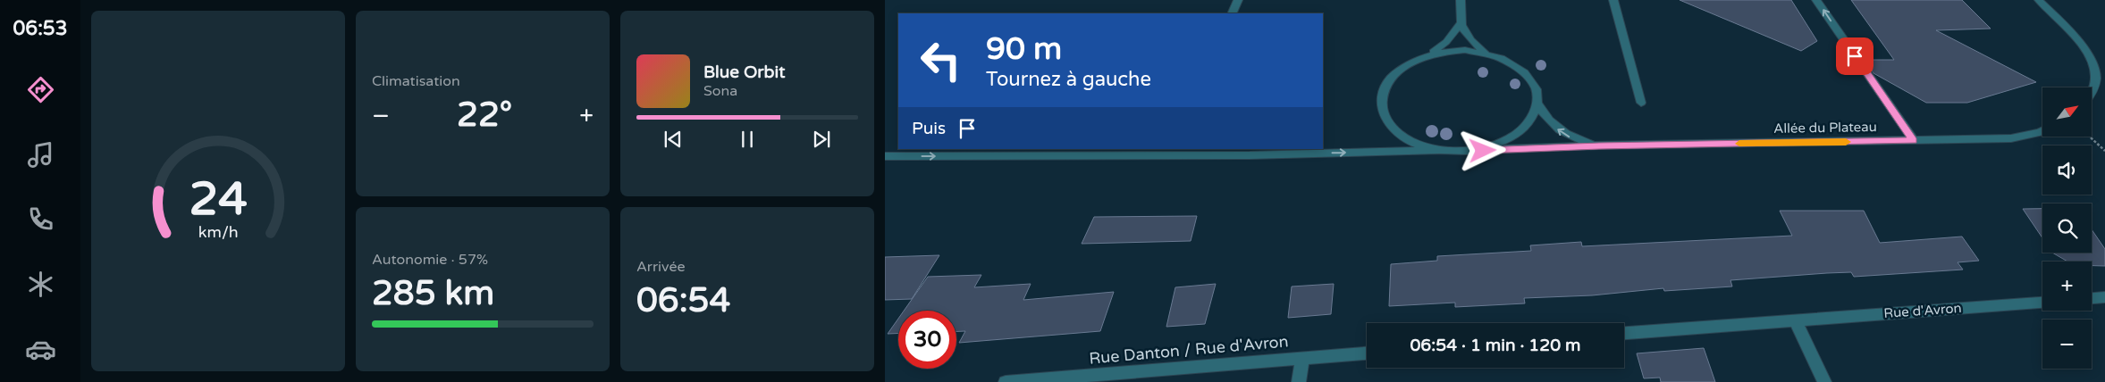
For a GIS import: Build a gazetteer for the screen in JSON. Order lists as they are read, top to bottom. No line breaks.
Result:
{"streets":{"street":["Allée du Plateau","Rue d'Avron","Rue Danton / Rue d'Avron"]},"north":"top right","page":{"tabs":"06:53","tile":["Climatisation",["Autonomie · 57%","285 km"],["Arrivée","06:54"]],"turn":["90 m","Tournez à gauche"],"song":["Blue Orbit","Sona"],"map_buttons":["+","−"],"heat":["−","22°","+"],"then":"Puis","limit":"30","trip":"06:54 · 1 min · 120 m","gauge":["24","km/h"]}}
